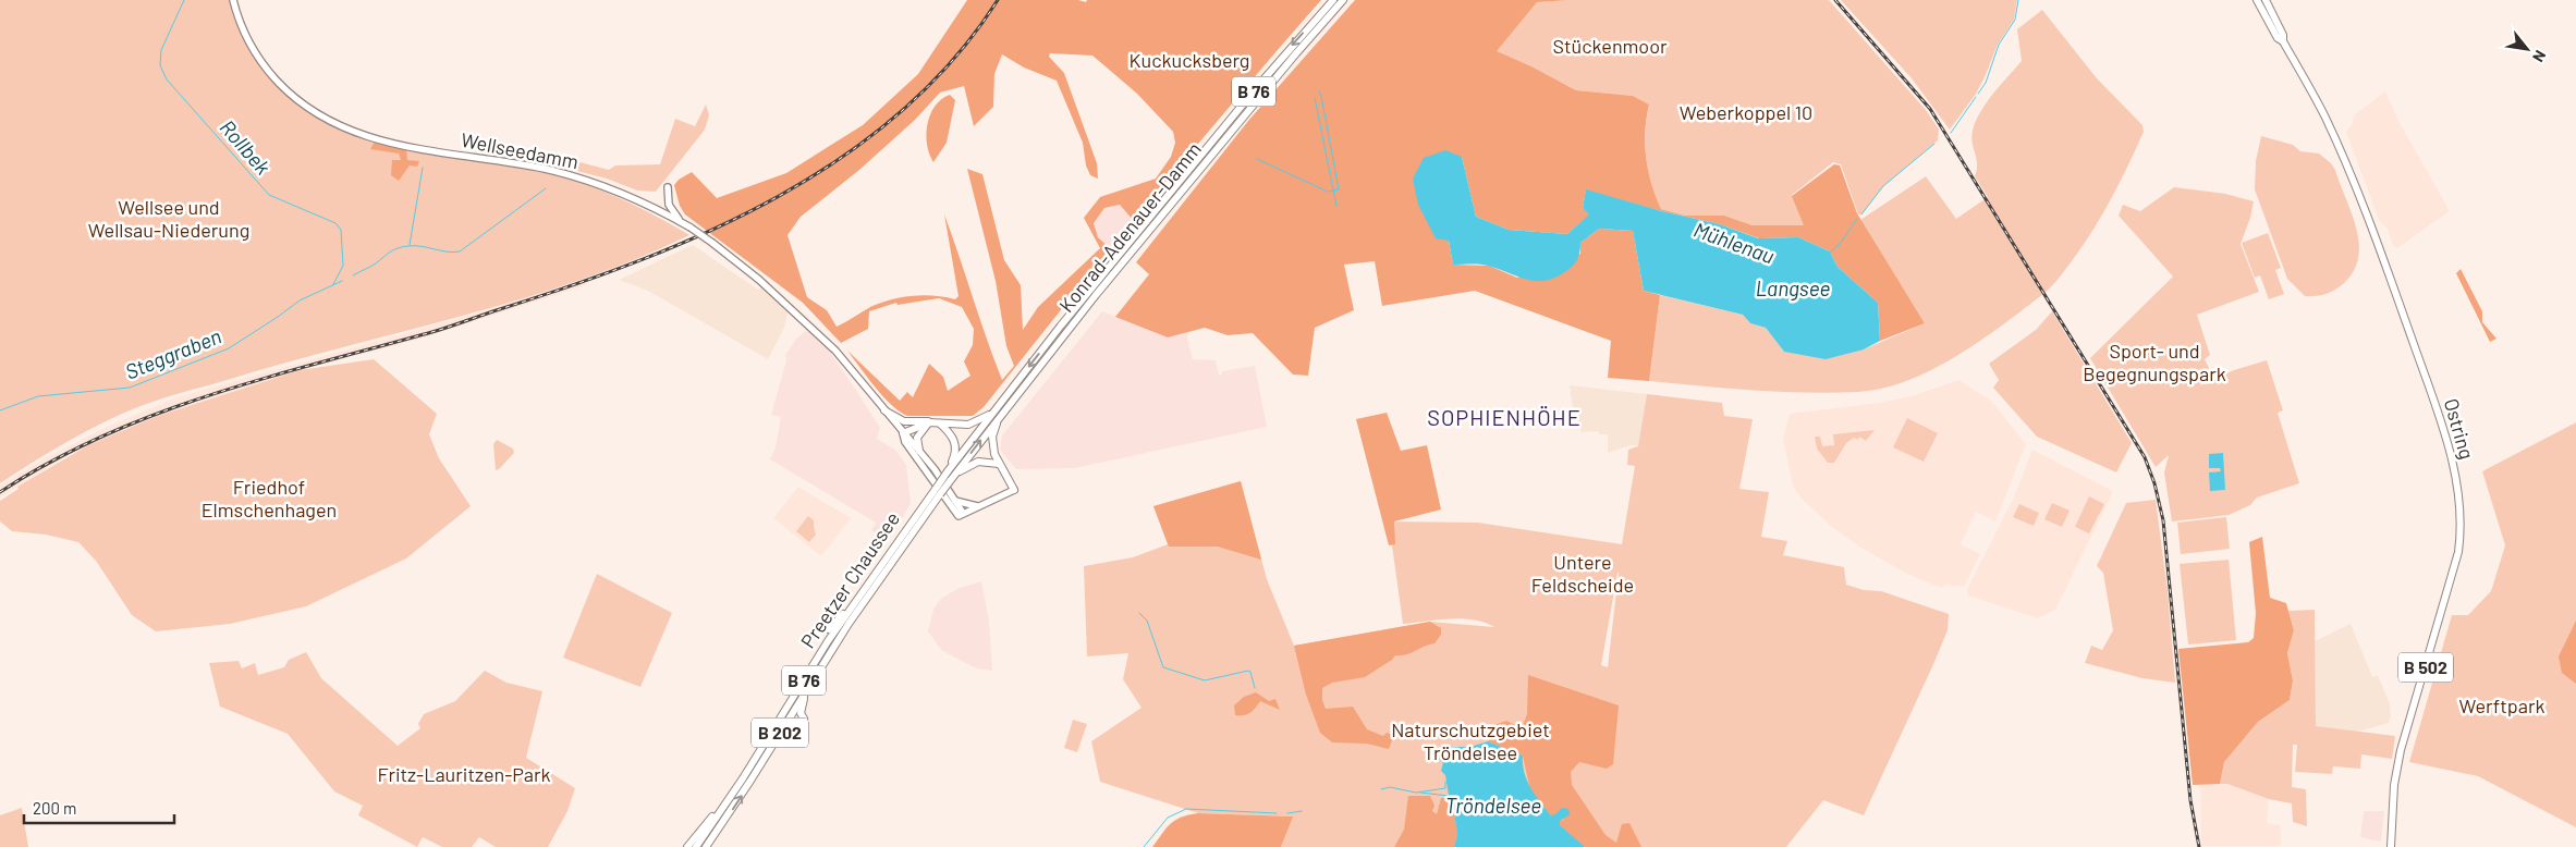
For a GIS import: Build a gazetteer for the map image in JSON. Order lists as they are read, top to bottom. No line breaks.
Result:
{"streets":{"main road":["B 76","Wellseedamm","Konrad-Adenauer-Damm","Ostring","Preetzer Chaussee","B 502","B 202"]},"crossings":[["Konrad-Adenauer-Damm","Preetzer Chaussee"]],"districts":["SOPHIENHÖHE"],"water":["Rollbek","Mühlenau","Langsee","Steggraben","Tröndelsee"],"parks":["Stückenmoor","Kuckucksberg","Weberkoppel 10","Wellsee und Wellsau-Niederung","Sport- und Begegnungspark","Friedhof Elmschenhagen","Untere Feldscheide","Werftpark","Naturschutzgebiet Tröndelsee","Fritz-Lauritzen-Park"],"scale_bar":"200 m","north":"bottom right"}
